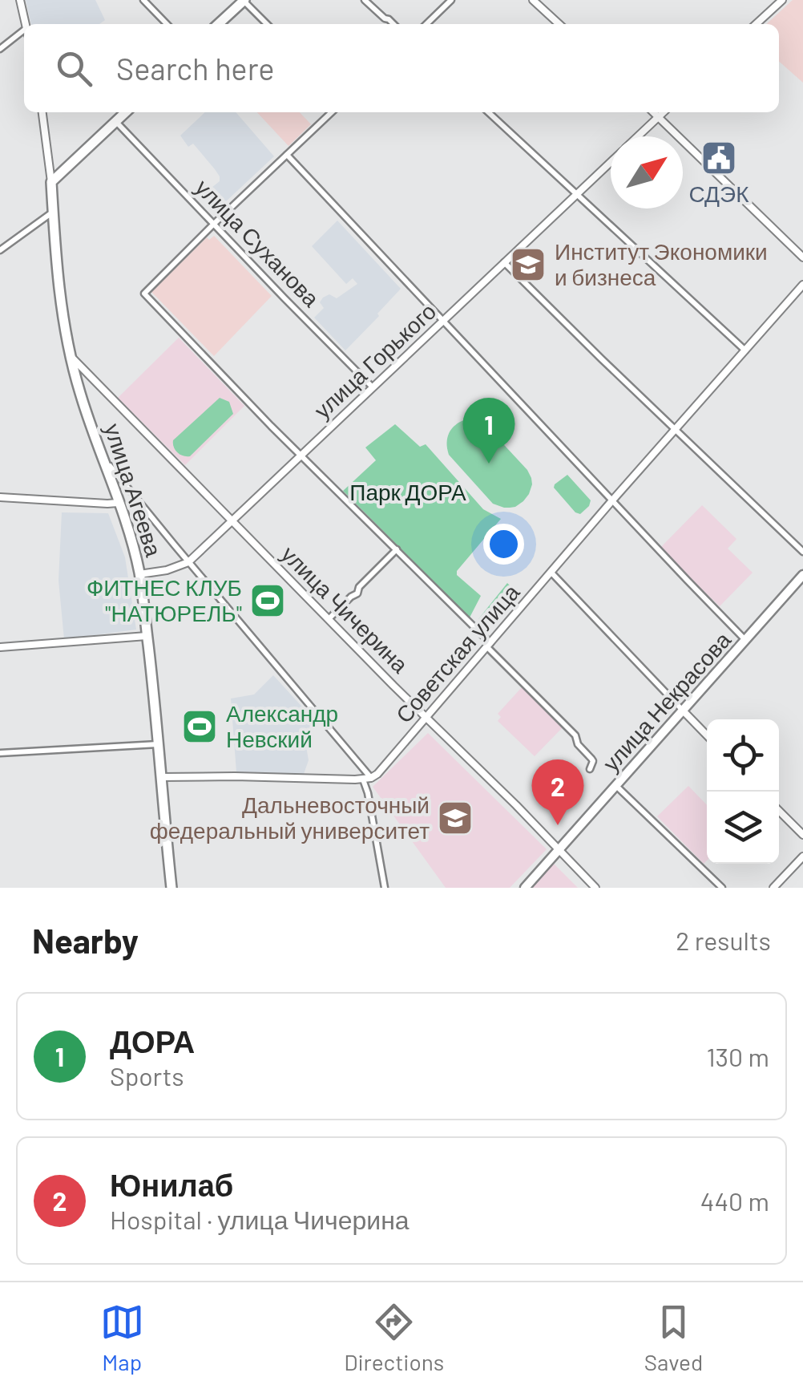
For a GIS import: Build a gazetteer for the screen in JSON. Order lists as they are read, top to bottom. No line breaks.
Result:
{"streets":{"highway":["улица Агеева"],"main road":["улица Горького","улица Чичерина","Советская улица","улица Некрасова"],"street":["улица Суханова"]},"crossings":[["улица Суханова","улица Горького"],["улица Горького","улица Агеева"],["улица Горького","улица Чичерина"],["улица Агеева","улица Чичерина"],["улица Чичерина","Советская улица"],["улица Чичерина","улица Некрасова"]],"parks":["Парк ДОРА"],"places":{"public building":["СДЭК"],"school or university":["Институт Экономики и бизнеса","Дальневосточный федеральный университет"],"sports":["ФИТНЕС КЛУБ \"НАТЮРЕЛЬ\"","Александр Невский"]},"north":"top right","page":{"search":"Search here","pins":["1","2"],"heading":["Nearby","2 results"],"list":[{"mark":"1","name":"ДОРА","note":"Sports","value":"130 m"},{"mark":"2","name":"Юнилаб","note":"Hospital · улица Чичерина","value":"440 m"}],"nav":["Map","Directions","Saved"]}}
